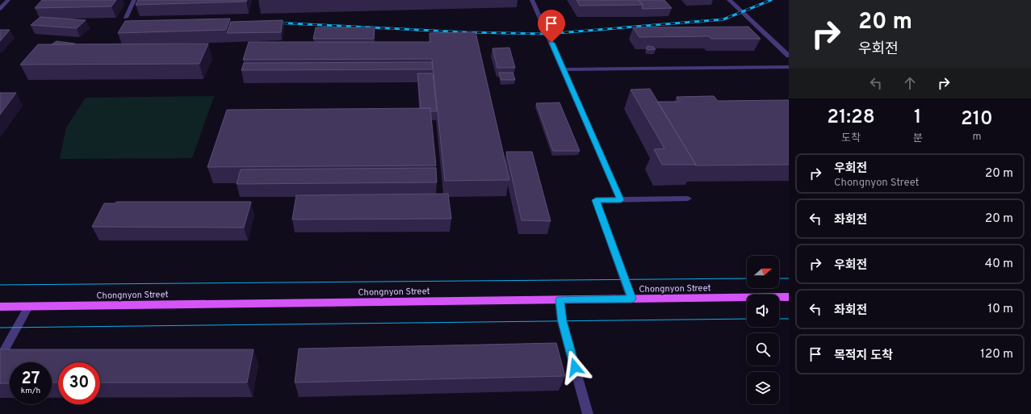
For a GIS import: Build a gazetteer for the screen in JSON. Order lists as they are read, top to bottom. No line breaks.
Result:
{"streets":{"main road":["Chongnyon Street"]},"north":"right","page":{"turn":["20 m","우회전"],"eta":["21:28","도착","1","분","210","m"],"list":[{"name":"우회전","note":"Chongnyon Street","value":"20 m"},{"name":"좌회전","value":"20 m"},{"name":"우회전","value":"40 m"},{"name":"좌회전","value":"10 m"},{"name":"목적지 도착","value":"120 m"}],"speed":"27 km/h","limit":"30"}}
